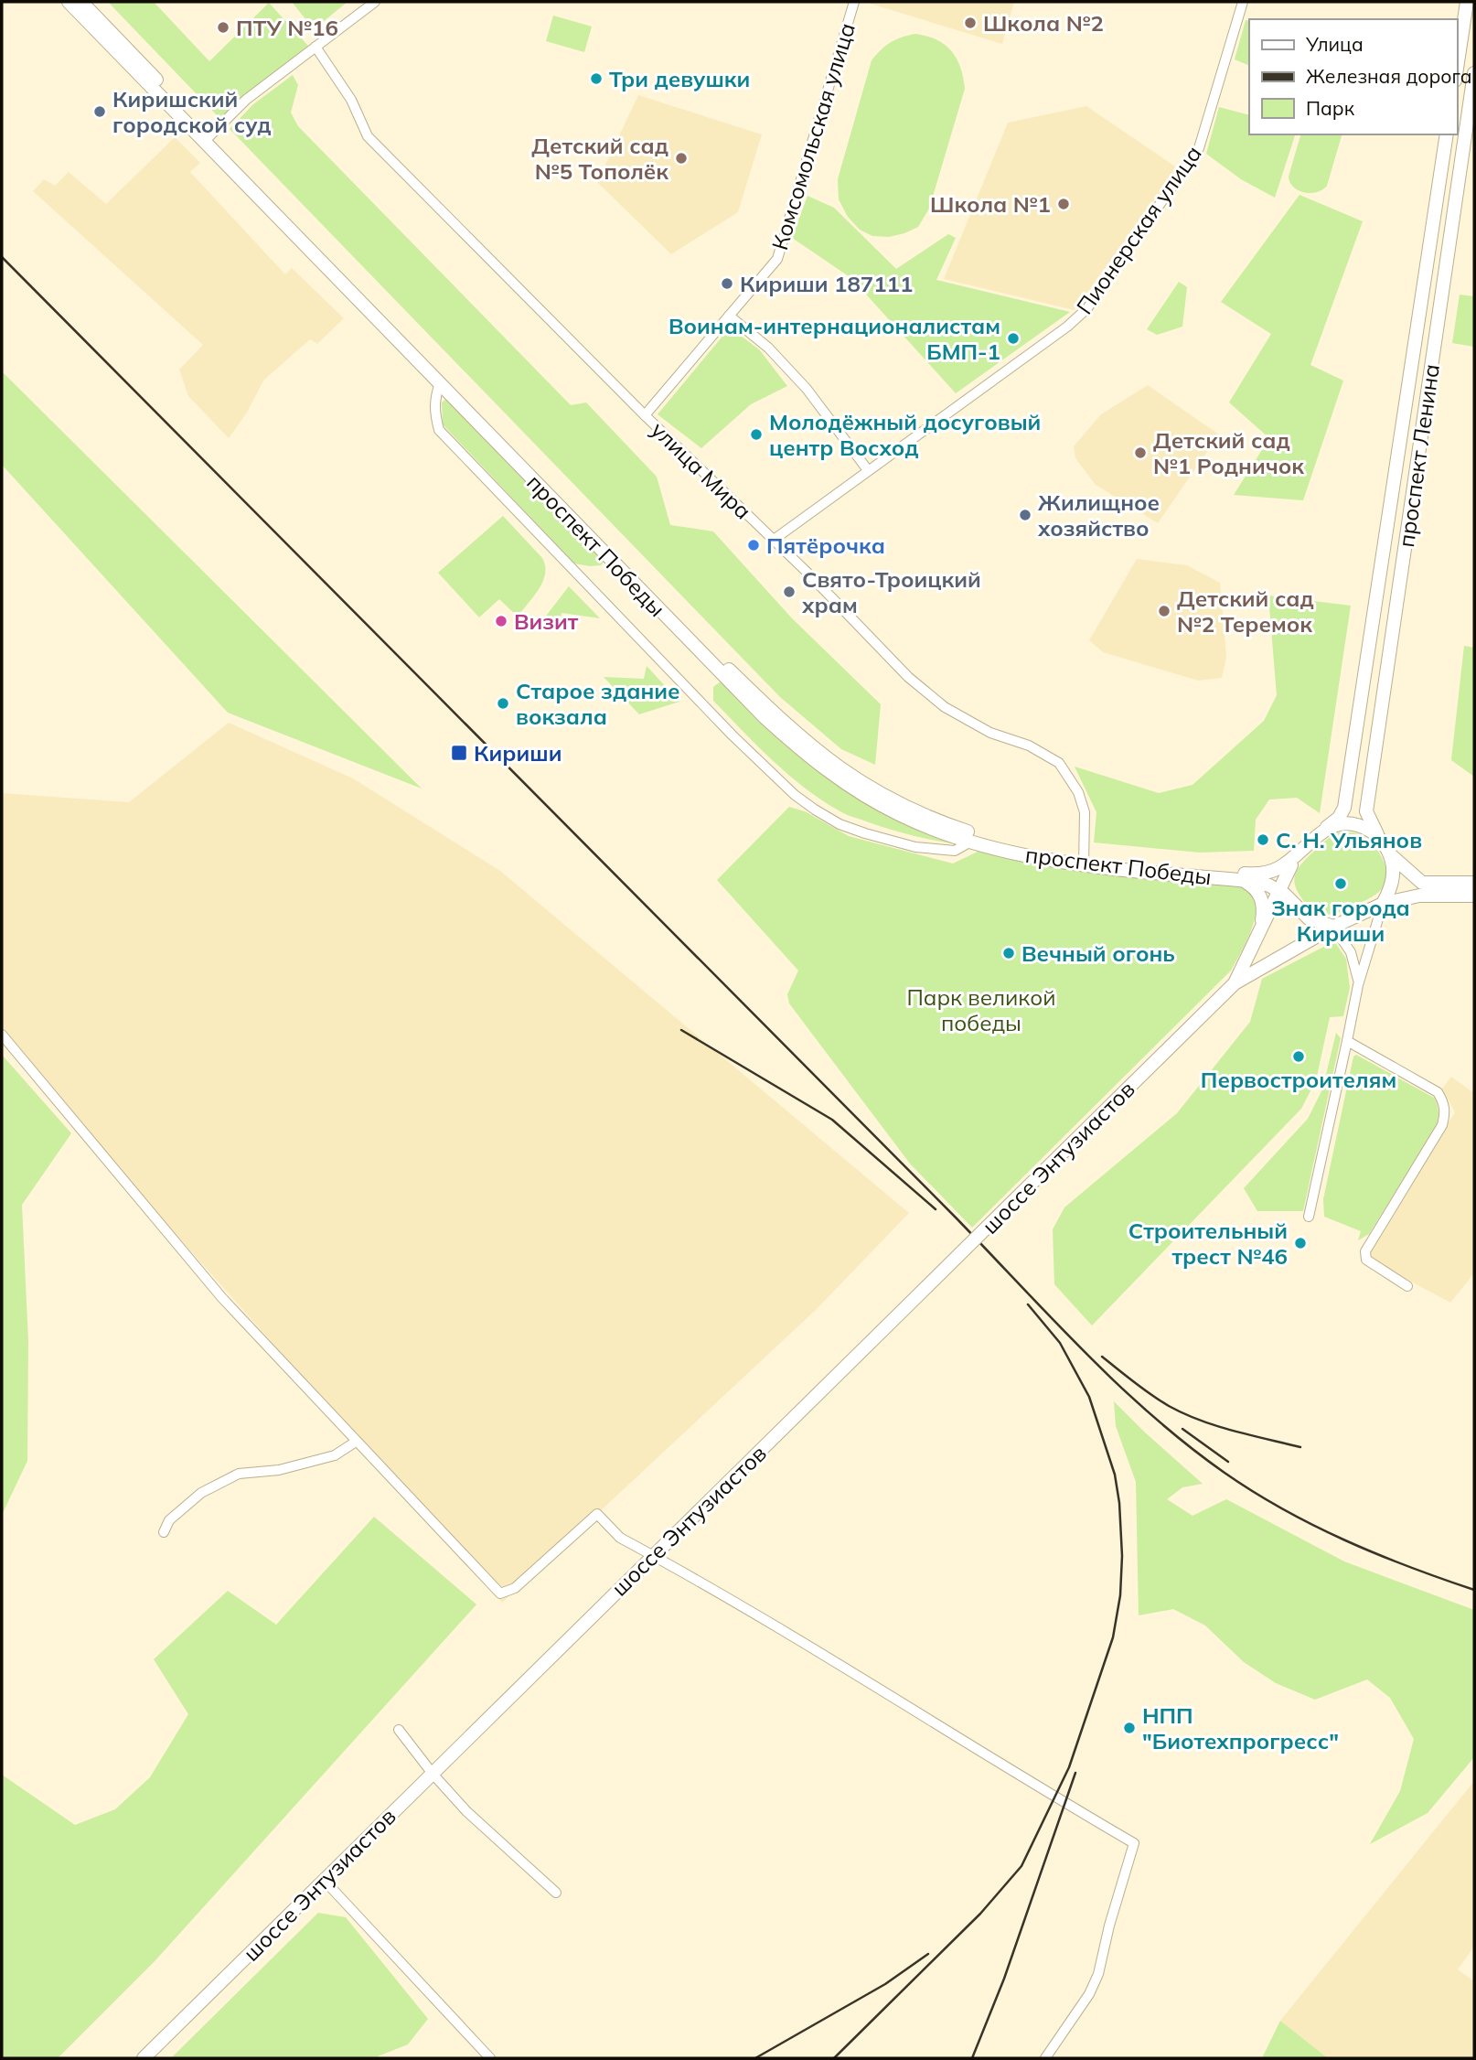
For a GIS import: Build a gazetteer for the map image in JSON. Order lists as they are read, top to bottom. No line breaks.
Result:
{"streets":{"main road":["проспект Ленина","проспект Победы","шоссе Энтузиастов"],"street":["Комсомольская улица","Пионерская улица","улица Мира"]},"crossings":[["Комсомольская улица","улица Мира"],["Пионерская улица","улица Мира"],["улица Мира","проспект Победы"]],"parks":["Парк великой победы"],"places":{"other":["Школа №2","ПТУ №16","Три девушки","Киришский городской суд","Детский сад №5 Тополёк","Школа №1","Кириши 187111","Воинам-интернационалистам БМП-1","Молодёжный досуговый центр Восход","Детский сад №1 Родничок","Жилищное хозяйство","Пятёрочка","Свято-Троицкий храм","Детский сад №2 Теремок","Визит","Старое здание вокзала","С. Н. Ульянов","Знак города Кириши","Вечный огонь","Первостроителям","Строительный трест №46","НПП \"Биотехпрогресс\""],"transit":["Кириши"]},"legend":["Улица","Железная дорога","Парк"]}
